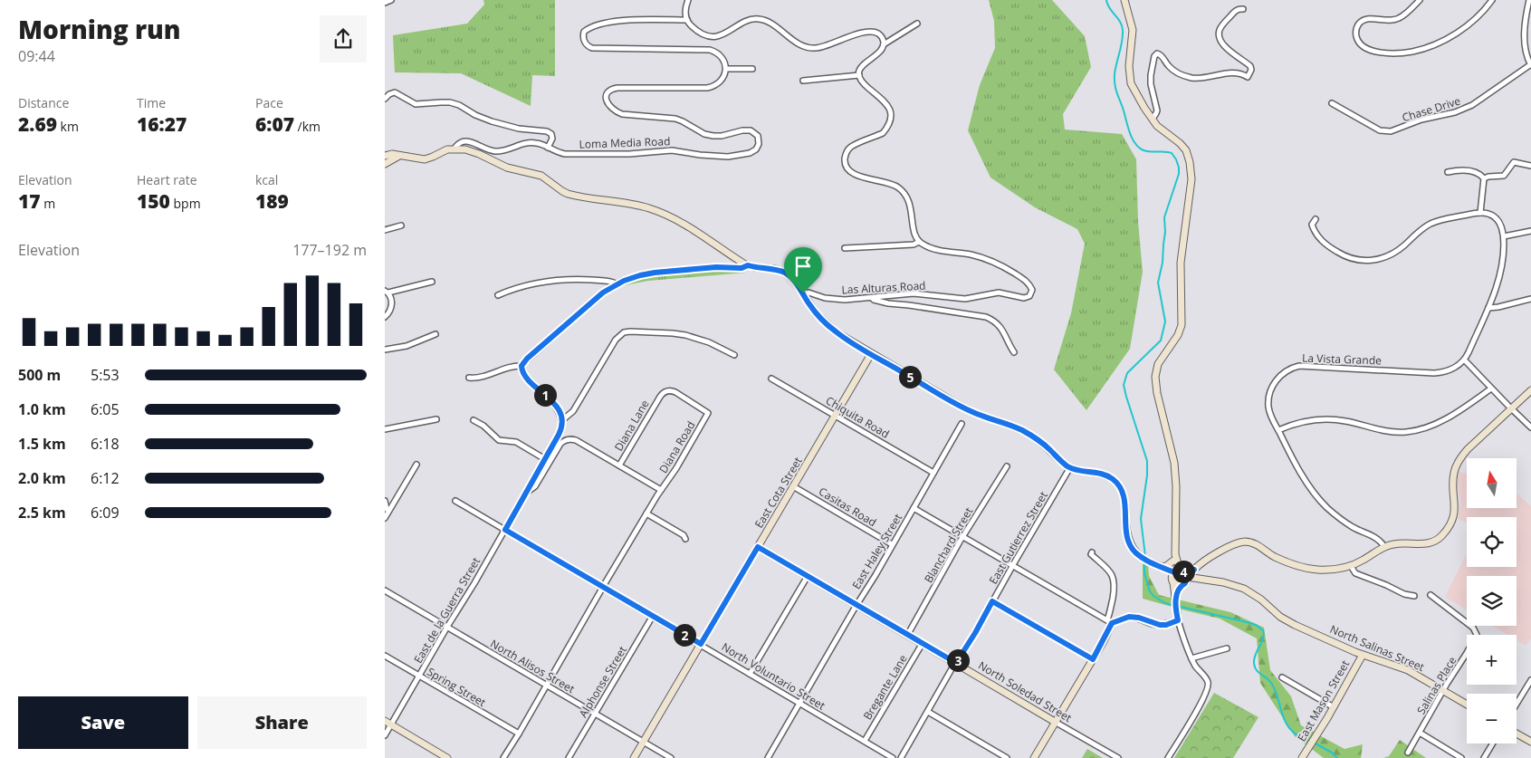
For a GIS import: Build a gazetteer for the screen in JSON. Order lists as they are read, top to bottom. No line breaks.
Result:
{"streets":{"street":["Chase Drive","Loma Media Road","Las Alturas Road","La Vista Grande","Chiquita Road","Diana Lane","Diana Road","East Cota Street","Casitas Road","East Gutierrez Street","Blanchard Street","East Haley Street","East de la Guerra Street","North Salinas Street","North Alisos Street","North Voluntario Street","Alphonse Street","Salinas Place","Spring Street","Bregante Lane","North Soledad Street","East Mason Street"]},"crossings":[["Chiquita Road","East Cota Street"],["Chiquita Road","East Haley Street"],["Diana Lane","Diana Road"],["Diana Lane","East de la Guerra Street"],["Diana Road","North Alisos Street"],["Diana Road","North Voluntario Street"],["Diana Road","Spring Street"],["East Cota Street","Casitas Road"],["East Cota Street","North Alisos Street"],["East Cota Street","North Voluntario Street"],["East Cota Street","North Soledad Street"],["Casitas Road","East Haley Street"],["East Gutierrez Street","North Soledad Street"],["Blanchard Street","North Soledad Street"],["East Haley Street","North Voluntario Street"],["East Haley Street","North Soledad Street"],["East de la Guerra Street","North Alisos Street"],["East de la Guerra Street","North Voluntario Street"],["East de la Guerra Street","Spring Street"],["North Salinas Street","Salinas Place"],["North Salinas Street","East Mason Street"],["North Alisos Street","Alphonse Street"],["North Voluntario Street","Alphonse Street"],["North Voluntario Street","Bregante Lane"],["Bregante Lane","North Soledad Street"]],"north":"top","page":{"heading":["Morning run","09:44"],"stats":[["Distance","2.69 km"],["Time","16:27"],["Pace","6:07 /km"],["Elevation","17 m"],["Heart rate","150 bpm"],["kcal","189"]],"chart":["Elevation","177–192 m"],"list":[{"name":"500 m","note":"5:53"},{"name":"1.0 km","note":"6:05"},{"name":"1.5 km","note":"6:18"},{"name":"2.0 km","note":"6:12"},{"name":"2.5 km","note":"6:09"}],"pins":["5","1","4","2","3"],"map_buttons":["+","−"],"buttons":["Save","Share"]}}
